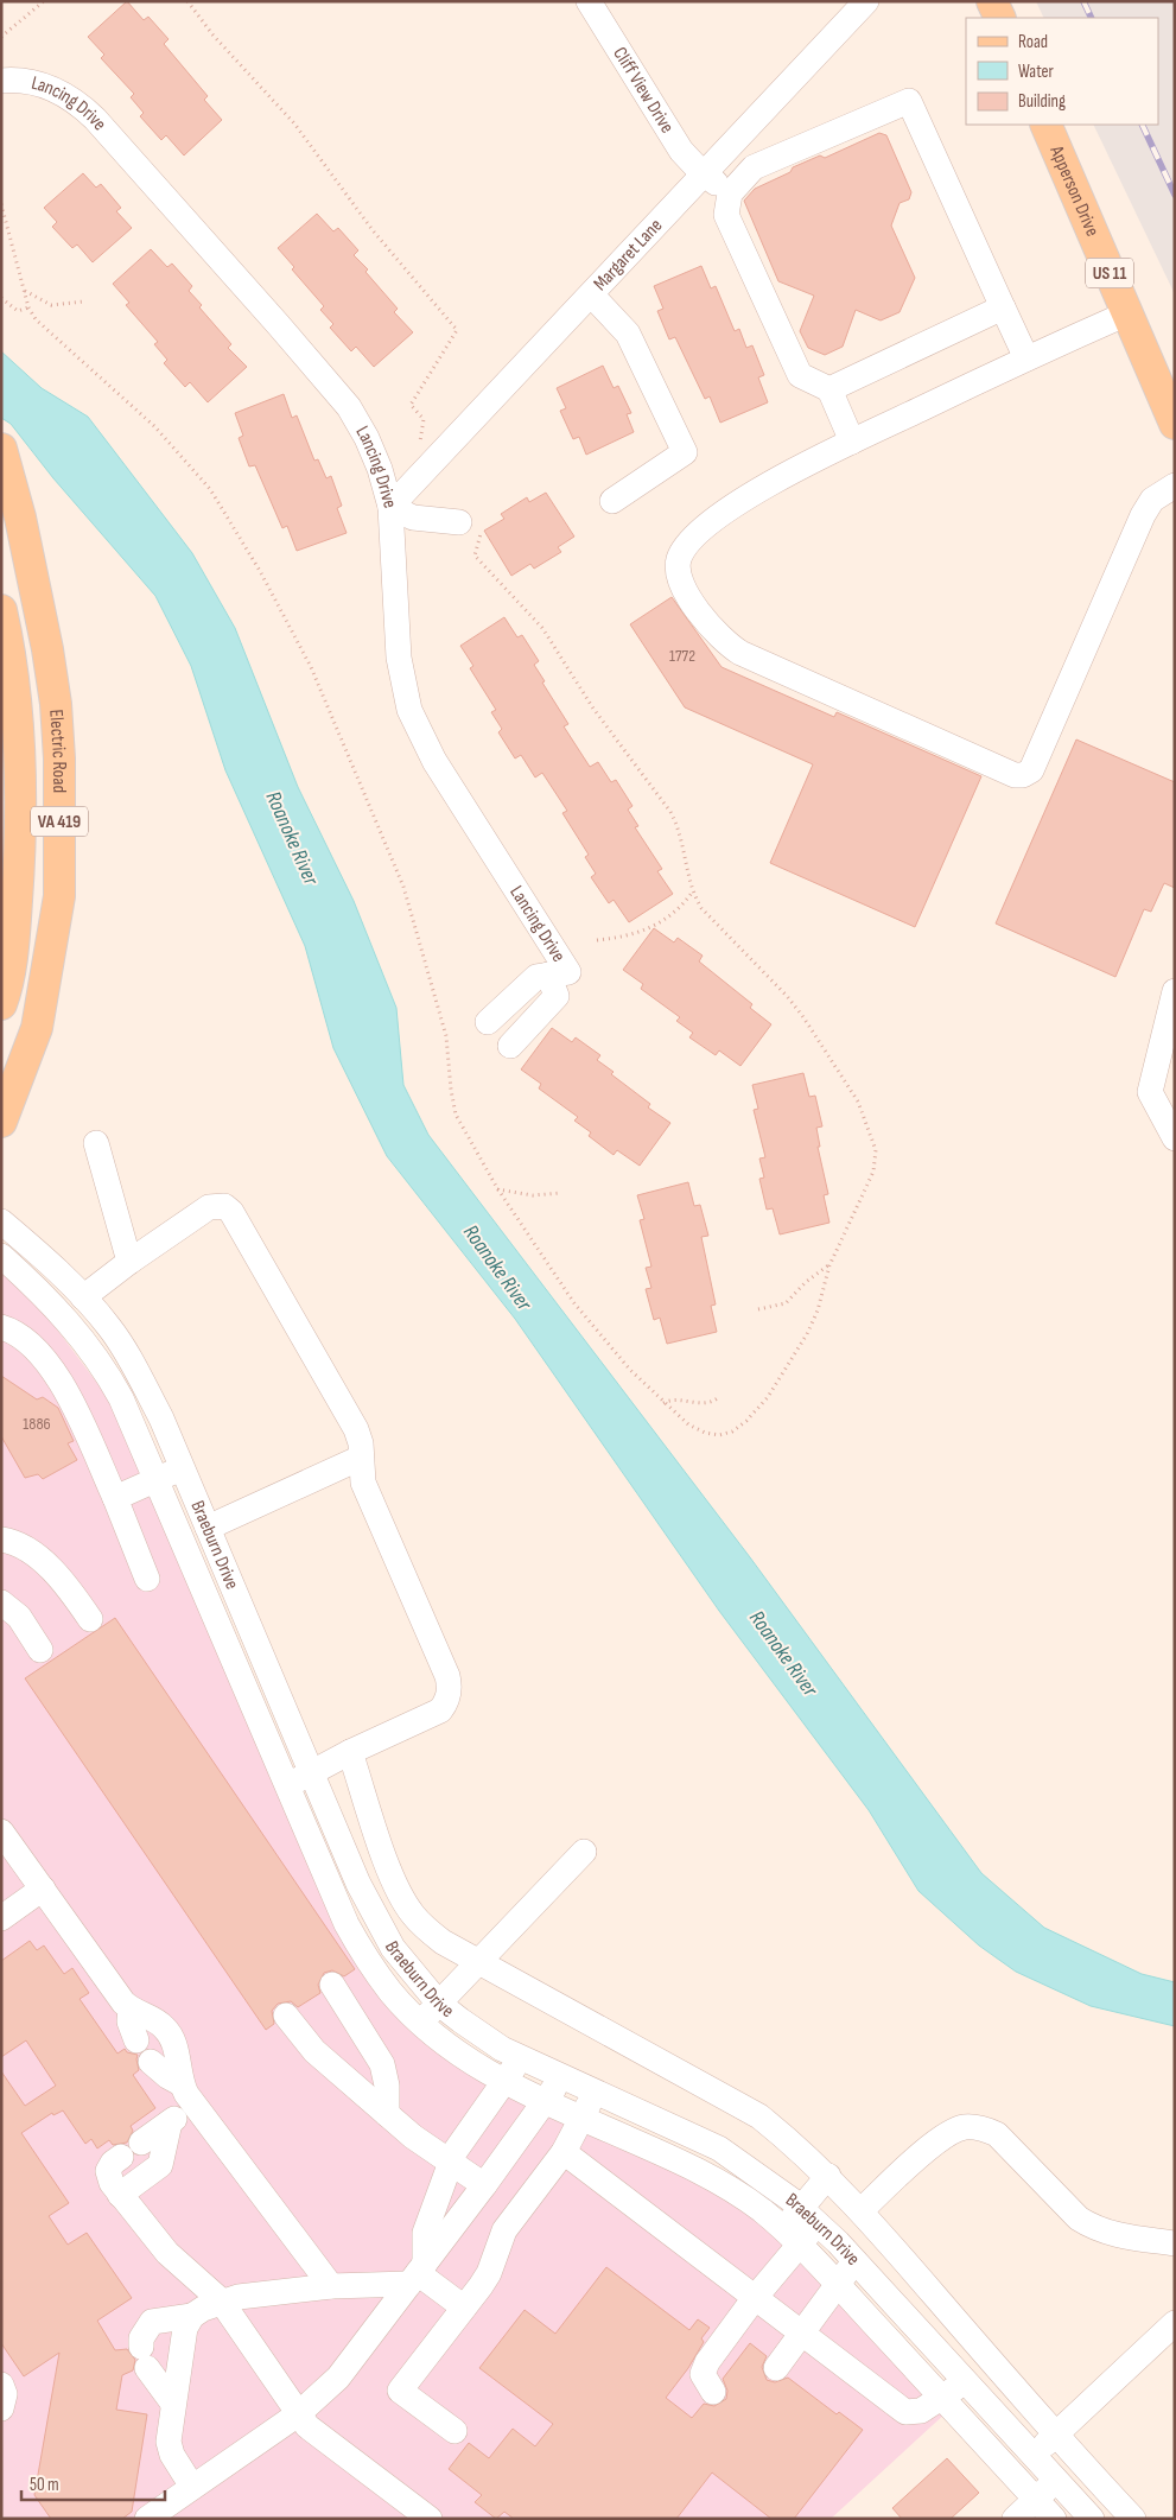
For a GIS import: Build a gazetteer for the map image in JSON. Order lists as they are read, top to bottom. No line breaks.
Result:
{"streets":{"main road":["Apperson Drive","US 11","Electric Road","VA 419"],"street":["Cliff View Drive","Lancing Drive","Margaret Lane","Braeburn Drive"]},"crossings":[["Cliff View Drive","Margaret Lane"],["Lancing Drive","Margaret Lane"]],"water":["Roanoke River"],"house_numbers":["1772","1886"],"legend":["Road","Water","Building"],"scale_bar":"50 m"}
